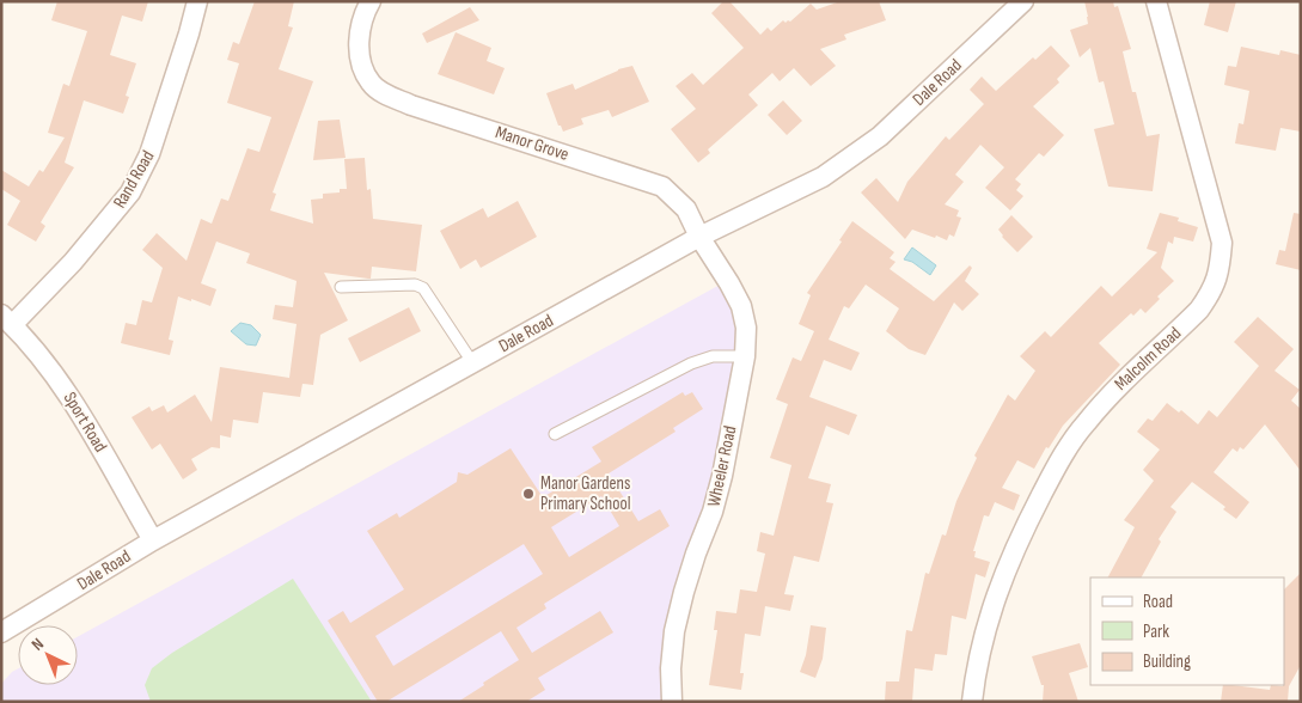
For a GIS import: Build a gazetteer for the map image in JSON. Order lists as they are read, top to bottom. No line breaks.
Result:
{"streets":{"street":["Dale Road","Manor Grove","Rand Road","Malcolm Road","Sport Road","Wheeler Road"]},"crossings":[["Dale Road","Manor Grove"],["Dale Road","Sport Road"],["Dale Road","Wheeler Road"],["Manor Grove","Wheeler Road"],["Rand Road","Sport Road"]],"places":["Manor Gardens Primary School"],"legend":["Road","Park","Building"],"north":"top left"}
